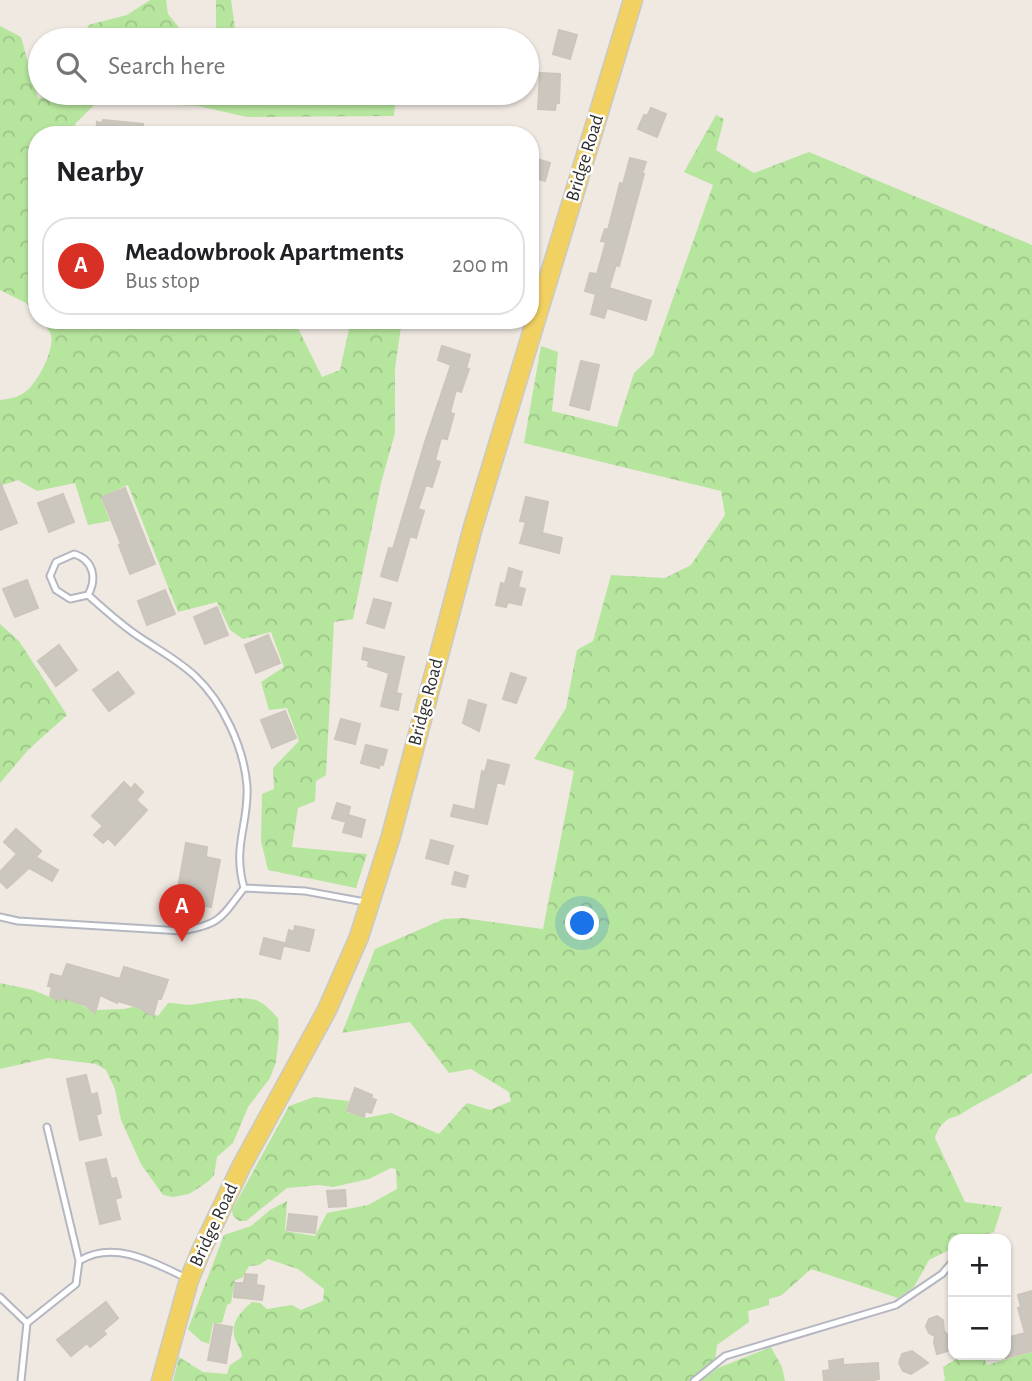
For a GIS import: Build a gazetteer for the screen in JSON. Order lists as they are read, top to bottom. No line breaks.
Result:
{"streets":{"main road":["Bridge Road"]},"page":{"search":"Search here","heading":"Nearby","list":[{"mark":"A","name":"Meadowbrook Apartments","note":"Bus stop","value":"200 m"}],"pins":"A","map_buttons":["+","−"]}}
